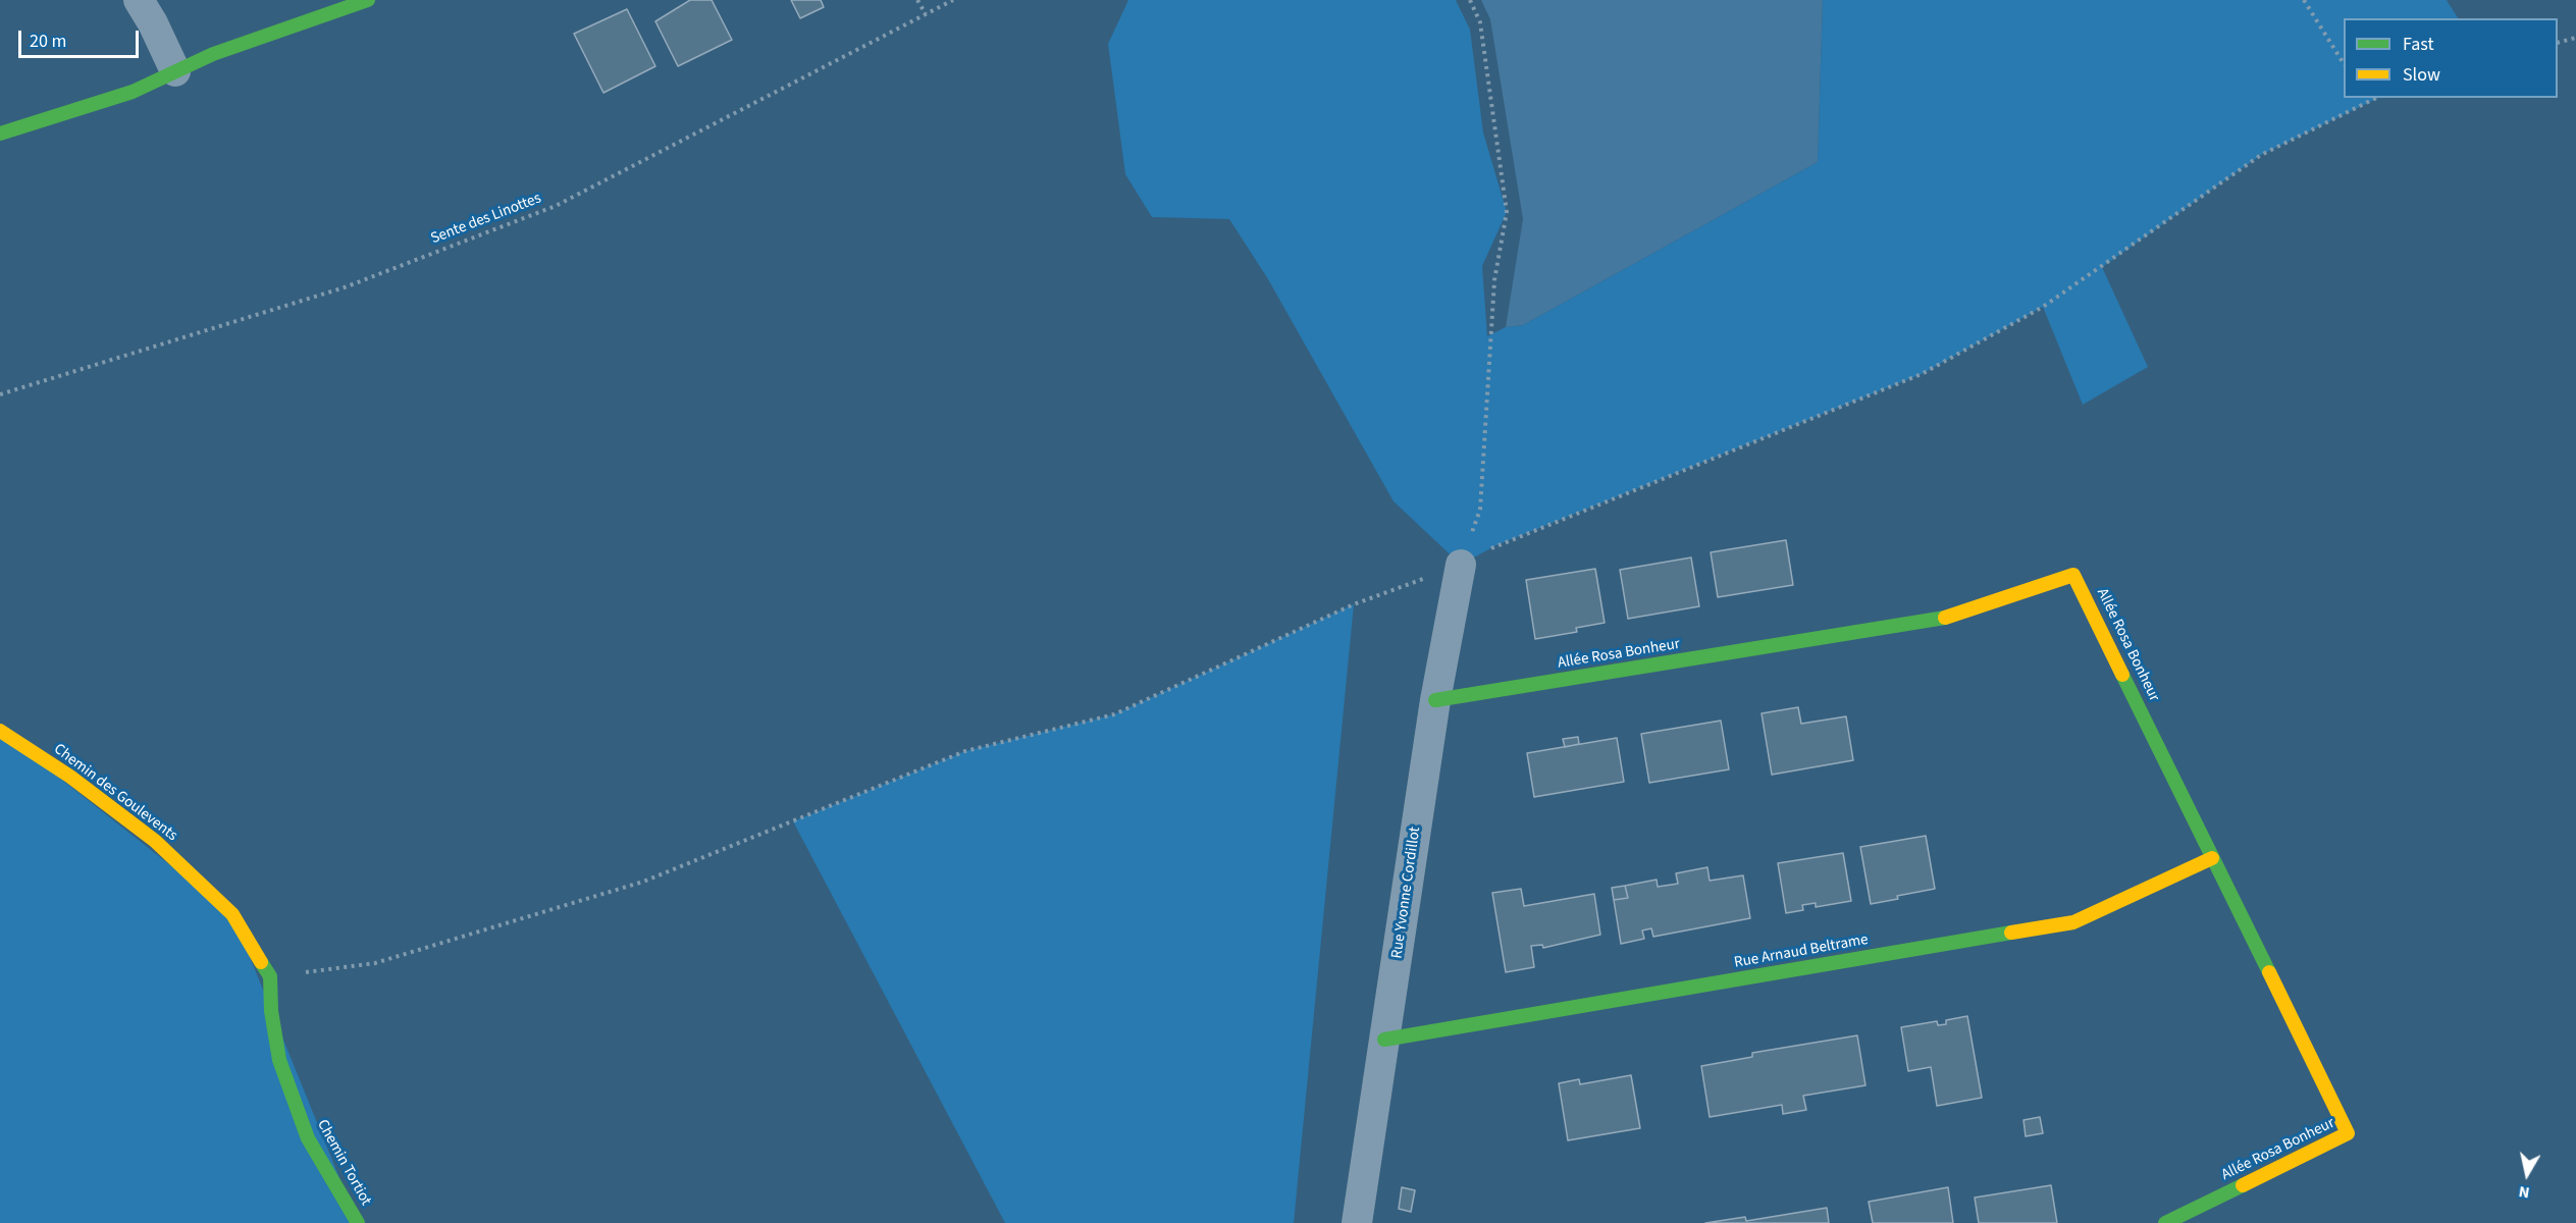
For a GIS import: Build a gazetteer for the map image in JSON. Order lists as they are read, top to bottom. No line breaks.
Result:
{"streets":{"street":["Allée Rosa Bonheur","Chemin des Goulevents","Rue Yvonne Cordillot","Rue Arnaud Beltrame","Chemin Tortiot"],"path":["Sente des Linottes"]},"crossings":[["Allée Rosa Bonheur","Rue Yvonne Cordillot"],["Allée Rosa Bonheur","Rue Arnaud Beltrame"],["Chemin des Goulevents","Chemin Tortiot"],["Rue Yvonne Cordillot","Rue Arnaud Beltrame"]],"legend":["Fast","Slow"],"scale_bar":"20 m","north":"bottom"}
